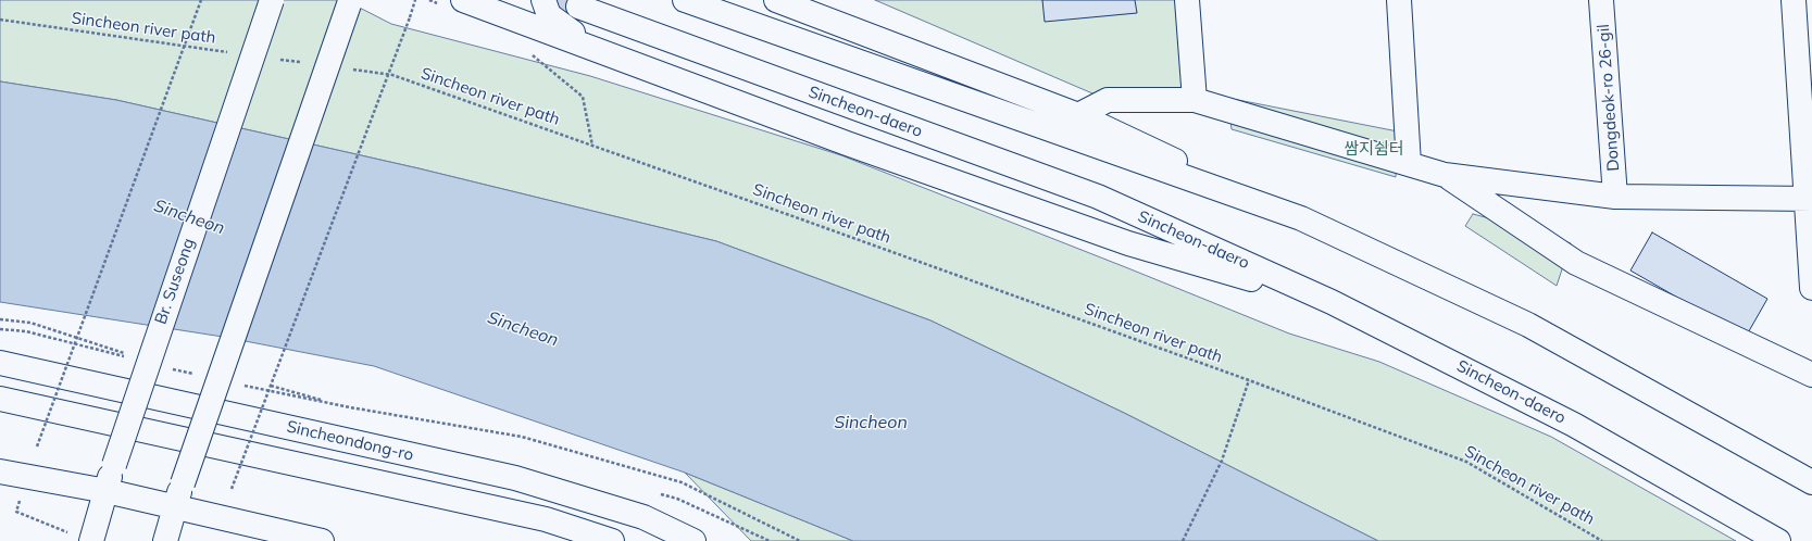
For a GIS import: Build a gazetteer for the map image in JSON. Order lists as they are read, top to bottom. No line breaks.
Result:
{"streets":{"main road":["Dongdeok-ro 26-gil","Sincheon-daero","Br. Suseong","Sincheondong-ro"],"path":["Sincheon river path"]},"water":["Sincheon"],"parks":["쌈지쉼터"]}
